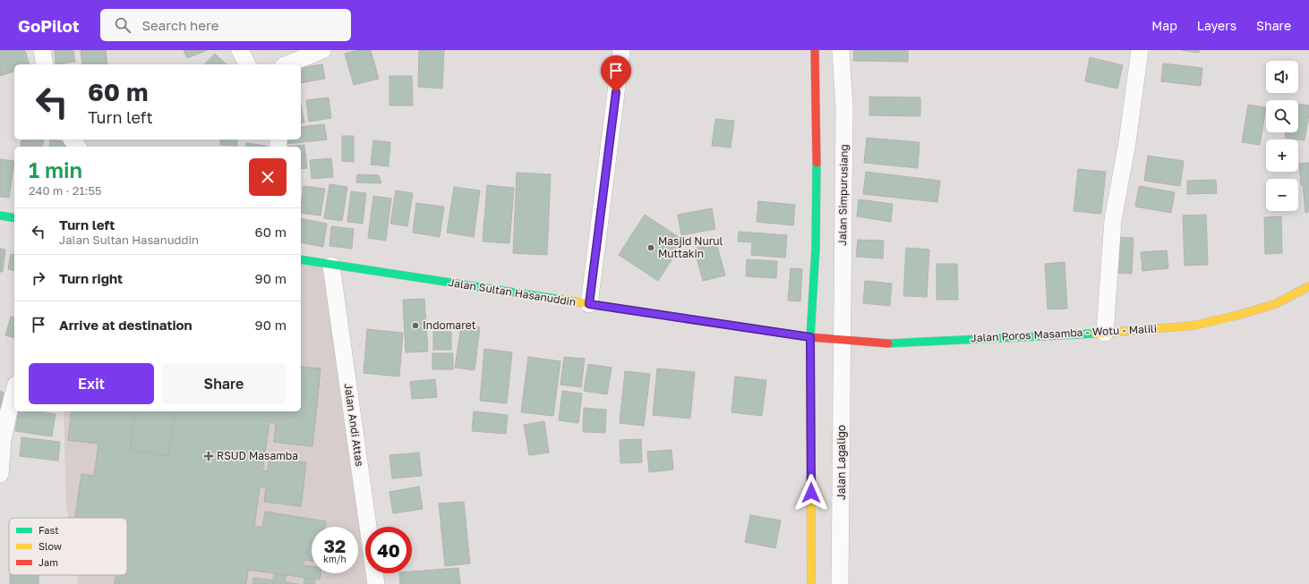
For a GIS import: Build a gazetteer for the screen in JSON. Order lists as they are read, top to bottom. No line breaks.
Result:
{"streets":{"main road":["Jalan Sultan Hasanuddin","Jalan Poros Masamba - Wotu - Malili"],"street":["Jalan Simpurusiang","Jalan Andi Attas","Jalan Lagaligo"]},"crossings":[["Jalan Simpurusiang","Jalan Poros Masamba - Wotu - Malili"],["Jalan Simpurusiang","Jalan Lagaligo"],["Jalan Sultan Hasanuddin","Jalan Poros Masamba - Wotu - Malili"],["Jalan Sultan Hasanuddin","Jalan Andi Attas"],["Jalan Poros Masamba - Wotu - Malili","Jalan Lagaligo"]],"places":{"other":["Masjid Nurul Muttakin","Indomaret"],"health":["RSUD Masamba"]},"legend":["Fast","Slow","Jam"],"page":{"header":"GoPilot","search":"Search here","nav":["Map","Layers","Share"],"map_buttons":["+","−"],"turn":["60 m","Turn left"],"heading":["1 min","240 m · 21:55"],"list":[{"name":"Turn left","note":"Jalan Sultan Hasanuddin","value":"60 m"},{"name":"Turn right","value":"90 m"},{"name":"Arrive at destination","value":"90 m"}],"buttons":["Exit","Share"],"speed":"32 km/h","limit":"40"}}
